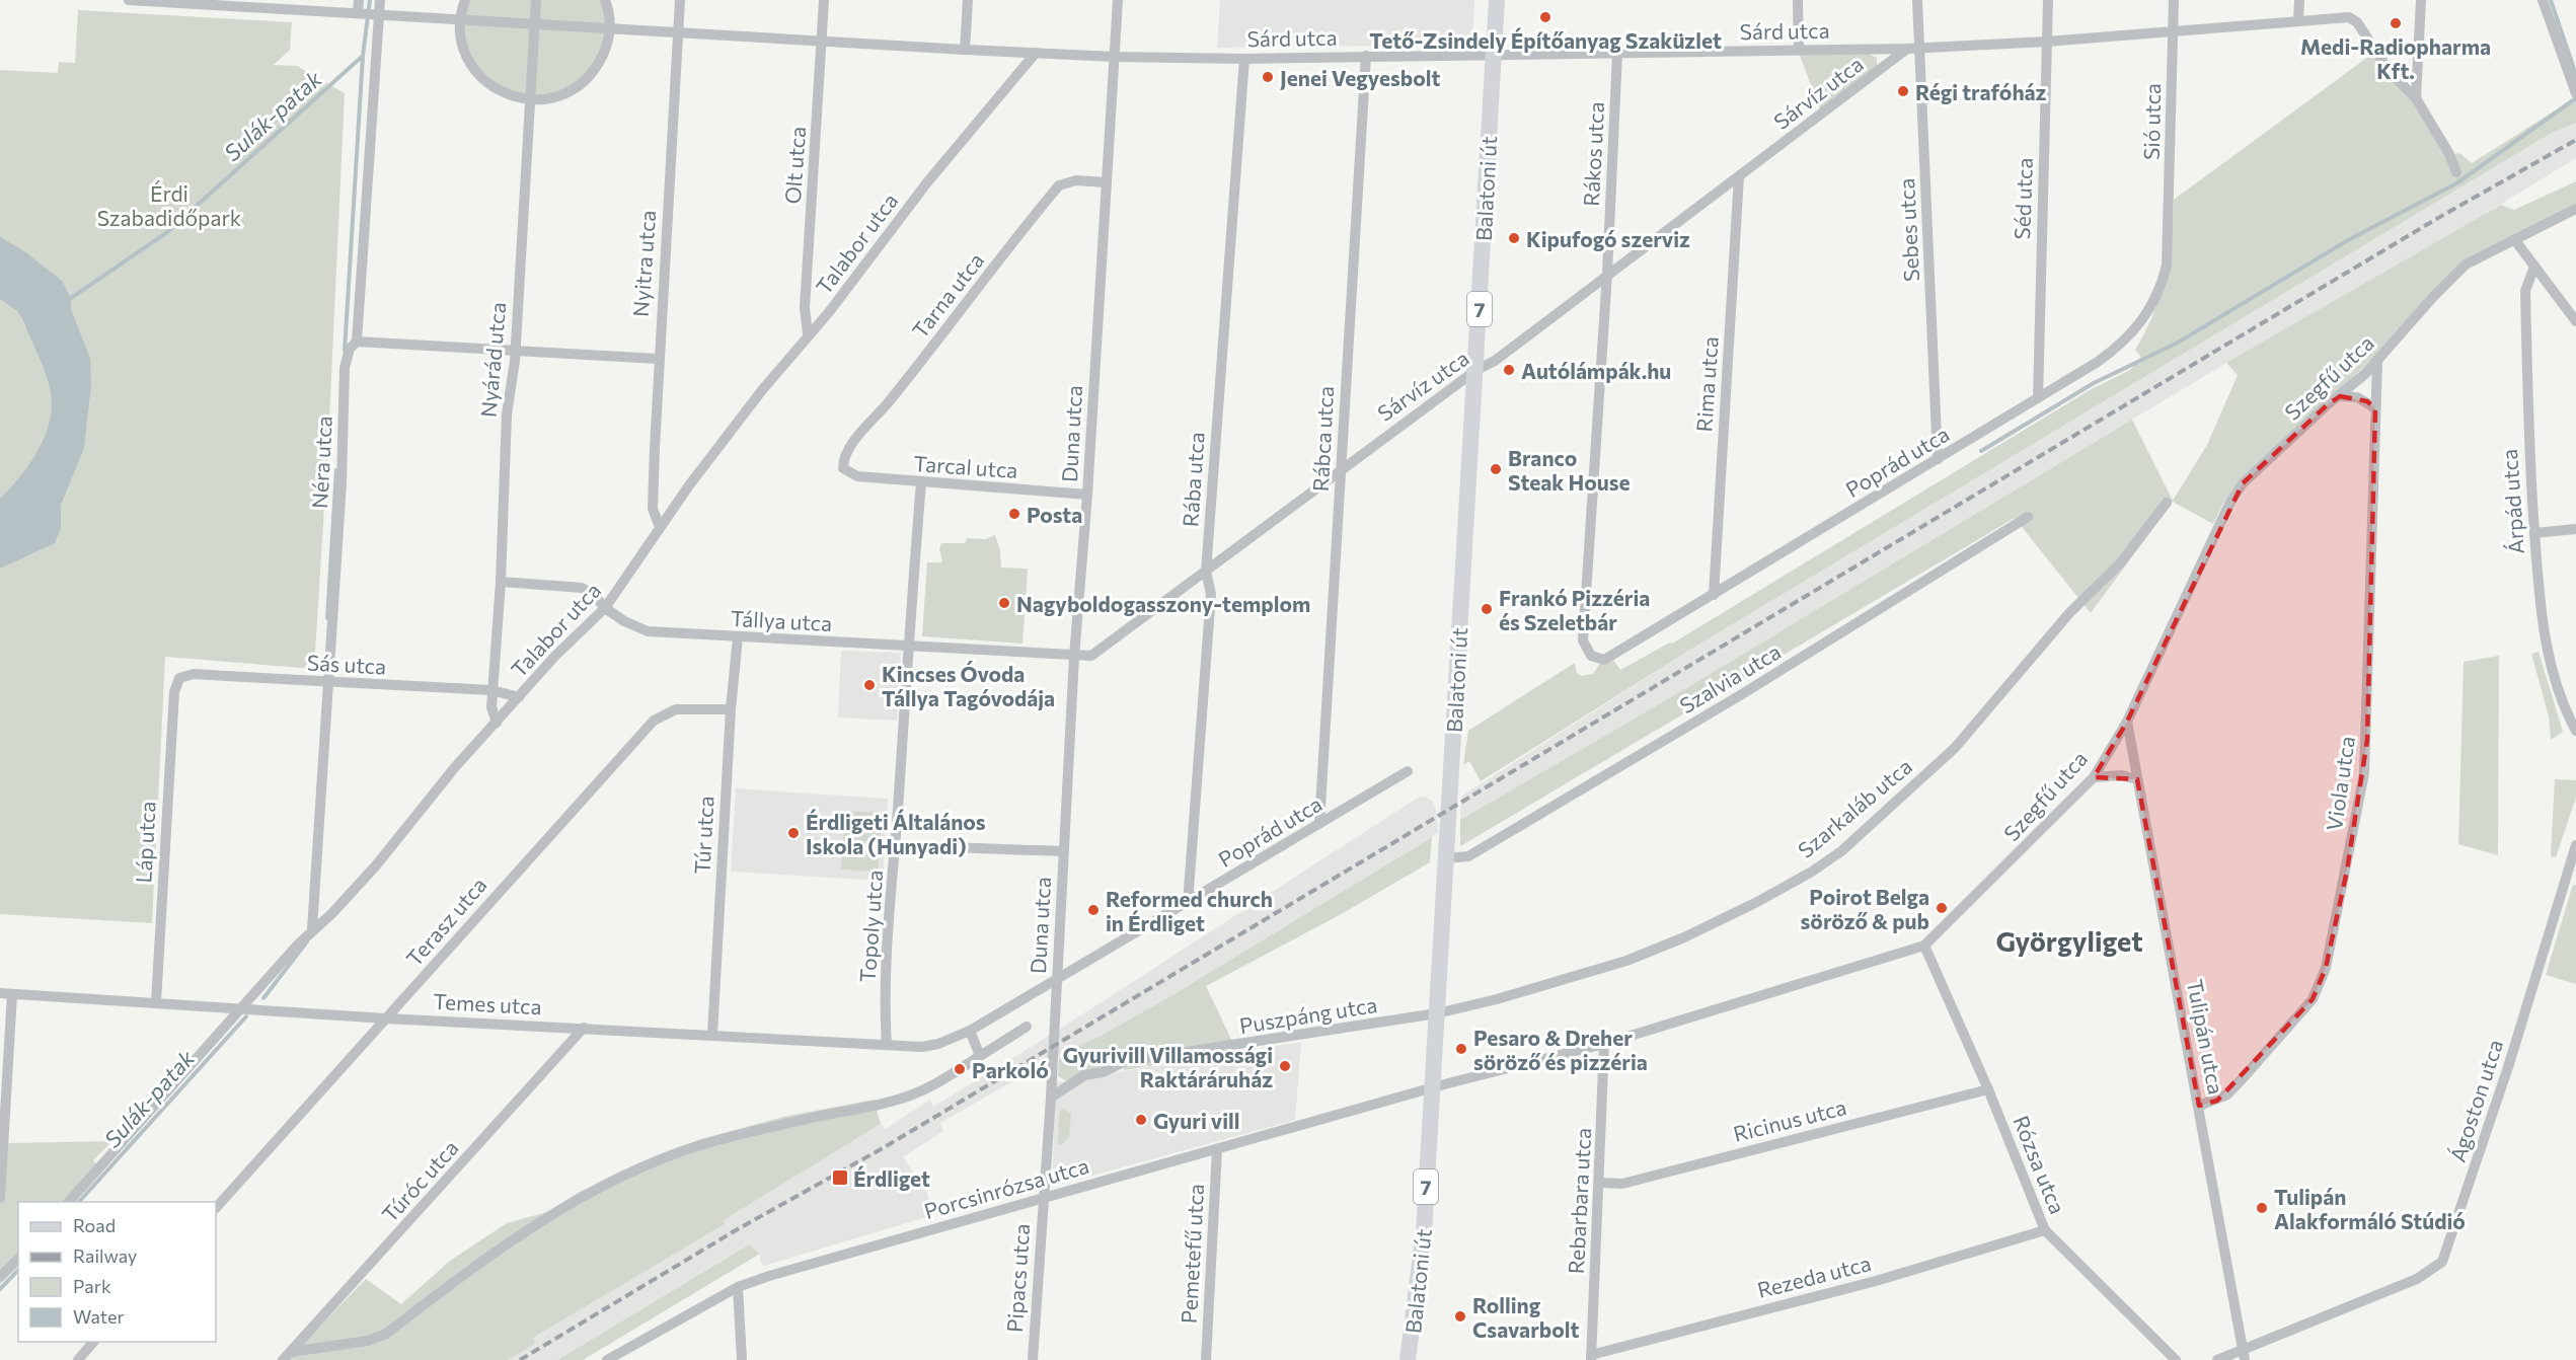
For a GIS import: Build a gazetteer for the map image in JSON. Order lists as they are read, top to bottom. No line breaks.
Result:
{"streets":{"main road":["Balatoni út","7"],"street":["Sárd utca","Sárvíz utca","Sió utca","Rákos utca","Olt utca","Séd utca","Sebes utca","Talabor utca","Nyitra utca","Tarna utca","Nyárád utca","Szegfű utca","Rima utca","Duna utca","Rábca utca","Poprád utca","Néra utca","Tarcal utca","Rába utca","Árpád utca","Tállya utca","Sás utca","Szalvia utca","Viola utca","Szarkaláb utca","Túr utca","Láp utca","Terasz utca","Topoly utca","Temes utca","Puszpáng utca","Tulipán utca","Ágoston utca","Ricinus utca","Rózsa utca","Túróc utca","Porcsinrózsa utca","Rebarbara utca","Pemetefű utca","Rezeda utca","Pipacs utca"]},"crossings":[["Sárd utca","Sárvíz utca"],["Sárd utca","Sió utca"],["Sárd utca","Rákos utca"],["Sárd utca","Olt utca"],["Sárd utca","Balatoni út"],["Sárd utca","Séd utca"],["Sárd utca","Sebes utca"],["Sárd utca","Talabor utca"],["Sárd utca","Nyitra utca"],["Sárd utca","Nyárád utca"],["Sárd utca","Duna utca"],["Sárd utca","Rábca utca"],["Sárd utca","Néra utca"],["Sárd utca","Rába utca"],["Sárvíz utca","Rákos utca"],["Sárvíz utca","Balatoni út"],["Sárvíz utca","Sebes utca"],["Sárvíz utca","Rima utca"],["Sárvíz utca","Duna utca"],["Sárvíz utca","Rábca utca"],["Sárvíz utca","Rába utca"],["Sárvíz utca","Tállya utca"],["Sió utca","Poprád utca"],["Rákos utca","Poprád utca"],["Olt utca","Talabor utca"],["Balatoni út","Szegfű utca"],["Balatoni út","Szalvia utca"],["Balatoni út","Szarkaláb utca"],["Balatoni út","Puszpáng utca"],["Balatoni út","Porcsinrózsa utca"],["Séd utca","Poprád utca"],["Sebes utca","Poprád utca"],["Talabor utca","Nyitra utca"],["Talabor utca","Nyárád utca"],["Talabor utca","Néra utca"],["Talabor utca","Tállya utca"],["Talabor utca","Sás utca"],["Talabor utca","Temes utca"],["Tarna utca","Duna utca"],["Tarna utca","Tarcal utca"],["Nyárád utca","Tállya utca"],["Nyárád utca","Sás utca"],["Szegfű utca","Viola utca"],["Szegfű utca","Tulipán utca"],["Szegfű utca","Rózsa utca"],["Szegfű utca","Porcsinrózsa utca"],["Szegfű utca","Rebarbara utca"],["Rima utca","Poprád utca"],["Duna utca","Poprád utca"],["Duna utca","Tarcal utca"],["Duna utca","Tállya utca"],["Duna utca","Temes utca"],["Duna utca","Puszpáng utca"],["Duna utca","Porcsinrózsa utca"],["Duna utca","Pipacs utca"],["Rábca utca","Poprád utca"],["Poprád utca","Rába utca"],["Poprád utca","Temes utca"],["Néra utca","Sás utca"],["Tarcal utca","Topoly utca"],["Tállya utca","Túr utca"],["Tállya utca","Topoly utca"],["Sás utca","Láp utca"],["Viola utca","Tulipán utca"],["Szarkaláb utca","Puszpáng utca"],["Túr utca","Terasz utca"],["Túr utca","Temes utca"],["Láp utca","Temes utca"],["Terasz utca","Temes utca"],["Topoly utca","Temes utca"],["Temes utca","Túróc utca"],["Tulipán utca","Ágoston utca"],["Ricinus utca","Rózsa utca"],["Ricinus utca","Rebarbara utca"],["Rózsa utca","Rezeda utca"],["Porcsinrózsa utca","Pemetefű utca"],["Porcsinrózsa utca","Pipacs utca"],["Rebarbara utca","Rezeda utca"]],"districts":["Györgyliget"],"water":["Sulák-patak"],"parks":["Érdi Szabadidőpark"],"places":{"other":["Tető-Zsindely Építőanyag Szaküzlet","Medi-Radiopharma Kft.","Jenei Vegyesbolt","Régi trafóház","Kipufogó szerviz","Autólámpák.hu","Branco Steak House","Posta","Nagyboldogasszony-templom","Frankó Pizzéria és Szeletbár","Kincses Óvoda Tállya Tagóvodája","Érdligeti Általános Iskola (Hunyadi)","Poirot Belga söröző & pub","Reformed church in Érdliget","Pesaro & Dreher söröző és pizzéria","Gyurivill Villamossági Raktáráruház","Parkoló","Gyuri vill","Tulipán Alakformáló Stúdió","Rolling Csavarbolt"],"transit":["Érdliget"]},"legend":["Road","Railway","Park","Water"]}
